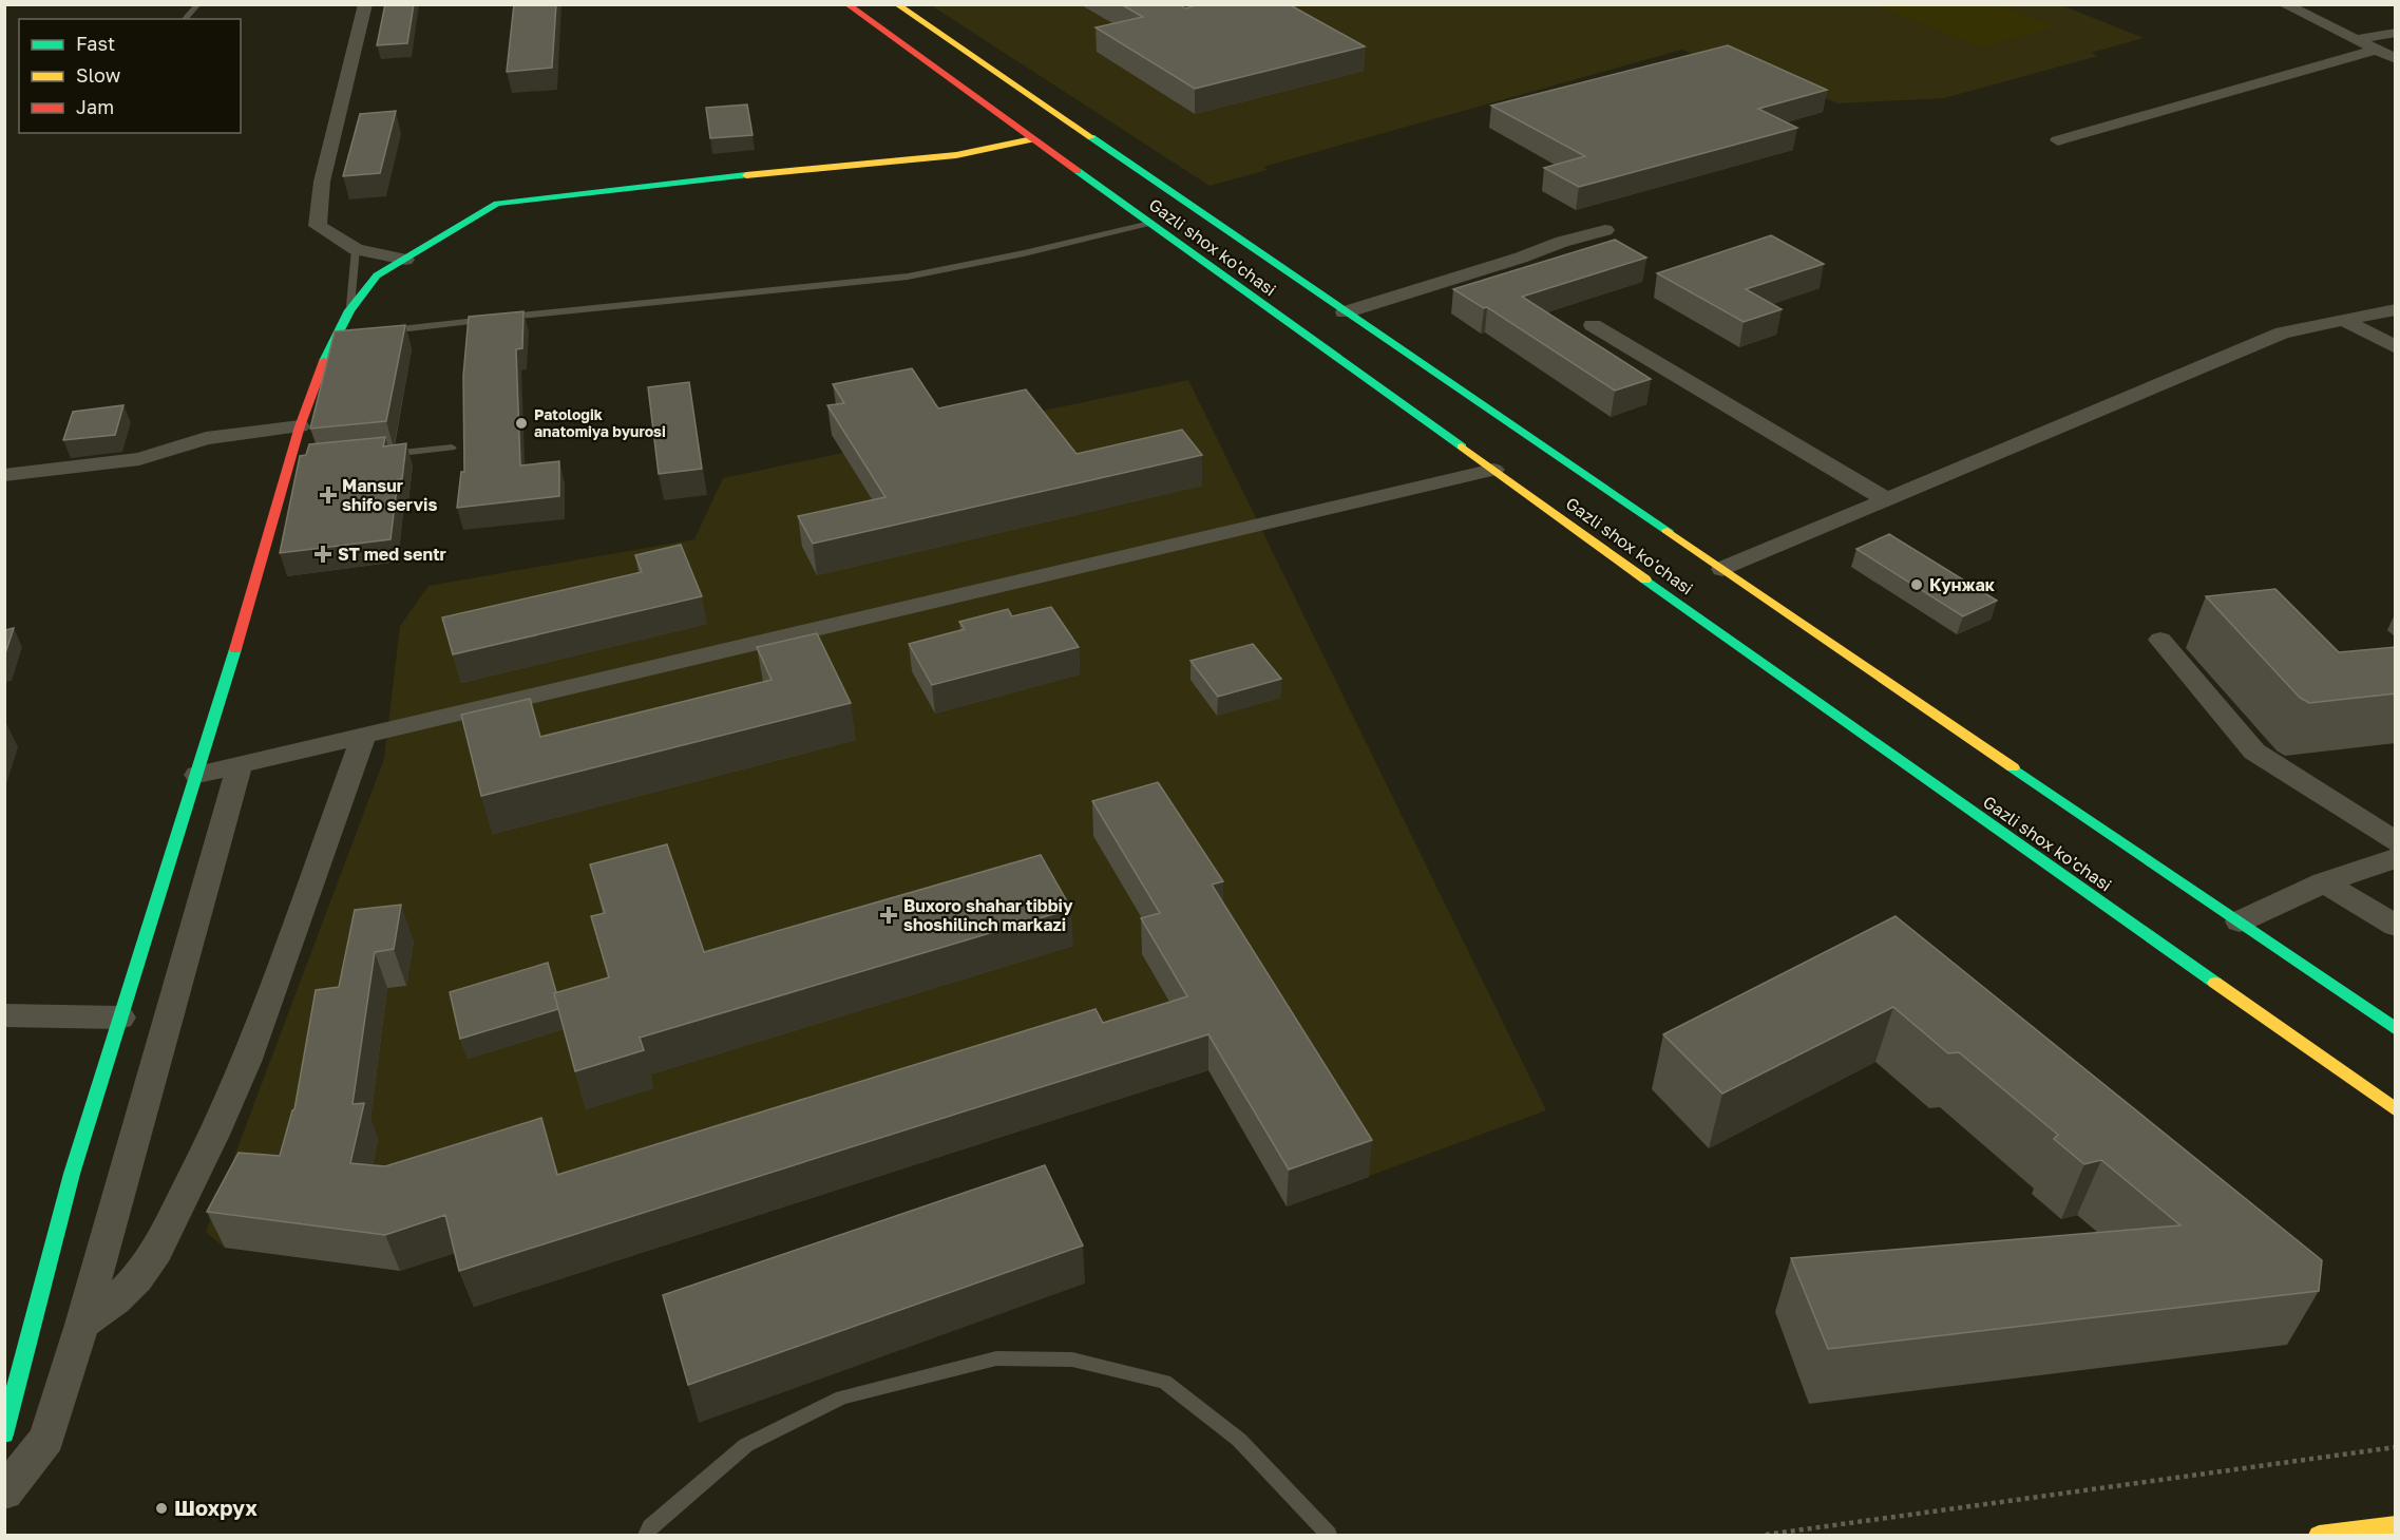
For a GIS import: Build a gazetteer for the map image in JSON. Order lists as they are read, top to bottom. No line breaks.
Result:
{"streets":{"main road":["Gazli shox ko'chasi"]},"places":{"other":["Patologik anatomiya byurosi","Кунжак","Шохрух"],"health":["Mansur shifo servis","ST med sentr","Buxoro shahar tibbiy shoshilinch markazi"]},"legend":["Fast","Slow","Jam"]}
